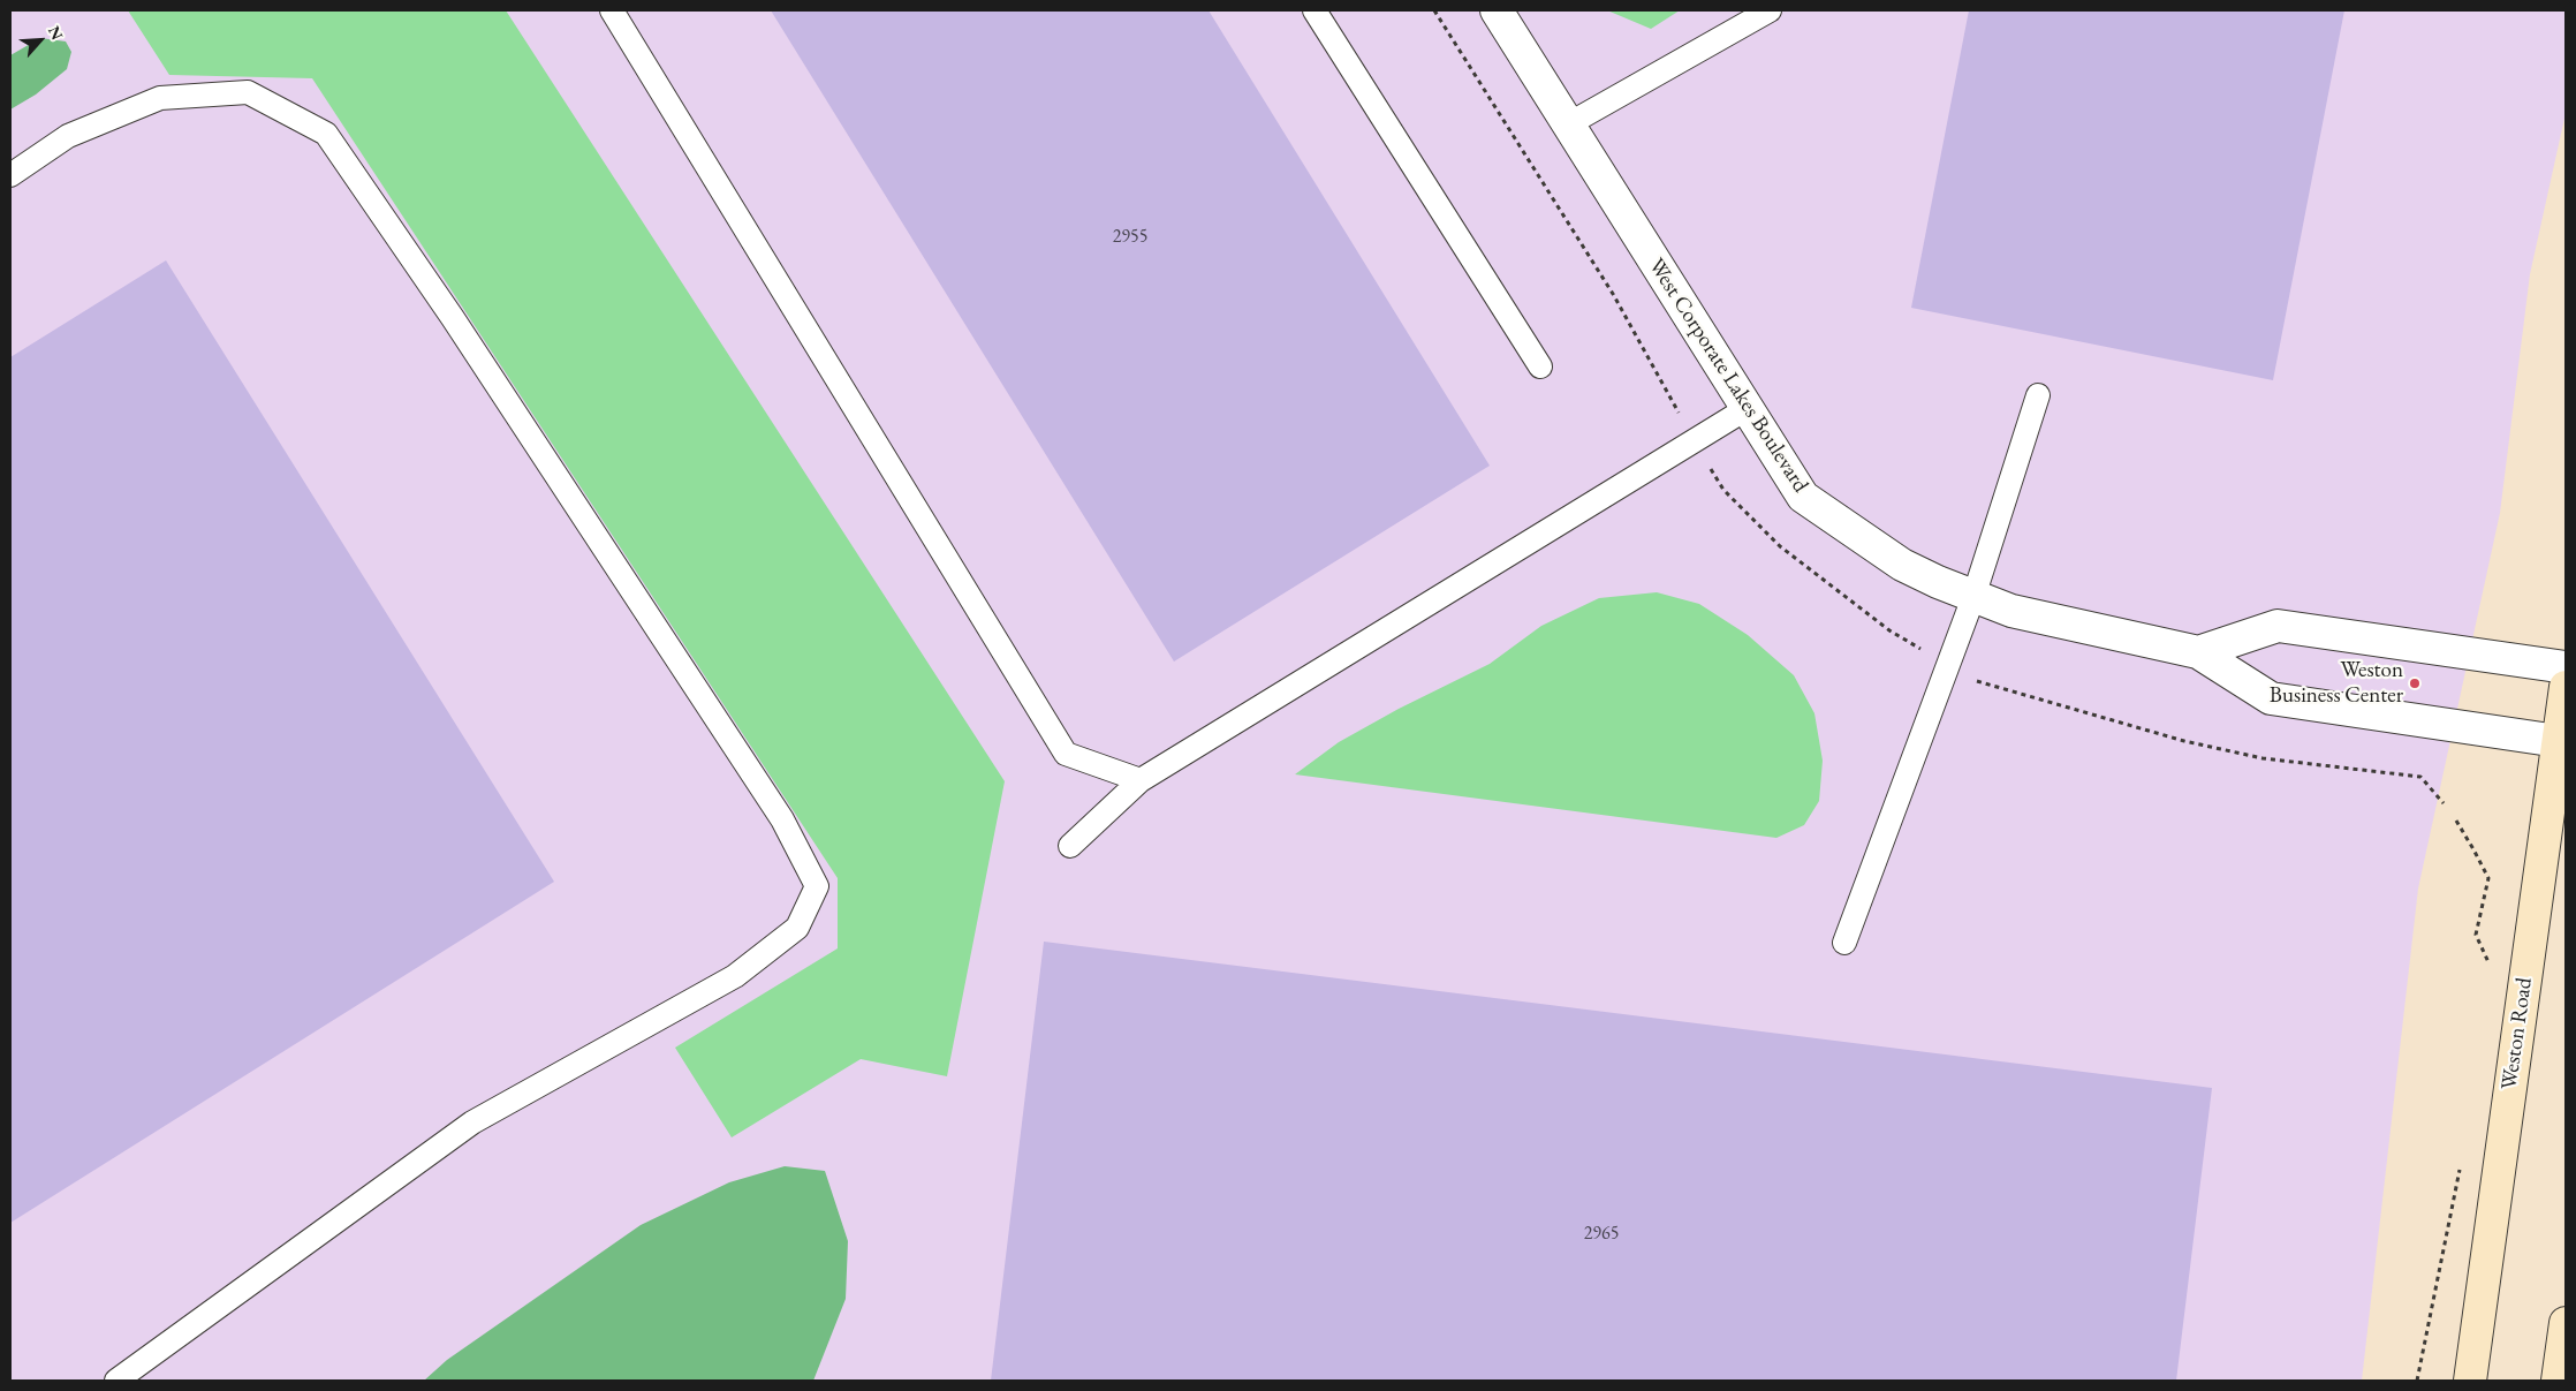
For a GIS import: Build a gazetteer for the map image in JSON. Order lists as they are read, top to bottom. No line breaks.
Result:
{"streets":{"main road":["Weston Road"],"street":["West Corporate Lakes Boulevard"]},"crossings":[["West Corporate Lakes Boulevard","Weston Road"]],"places":["Weston Business Center"],"house_numbers":["2955","2965"],"north":"top right"}
